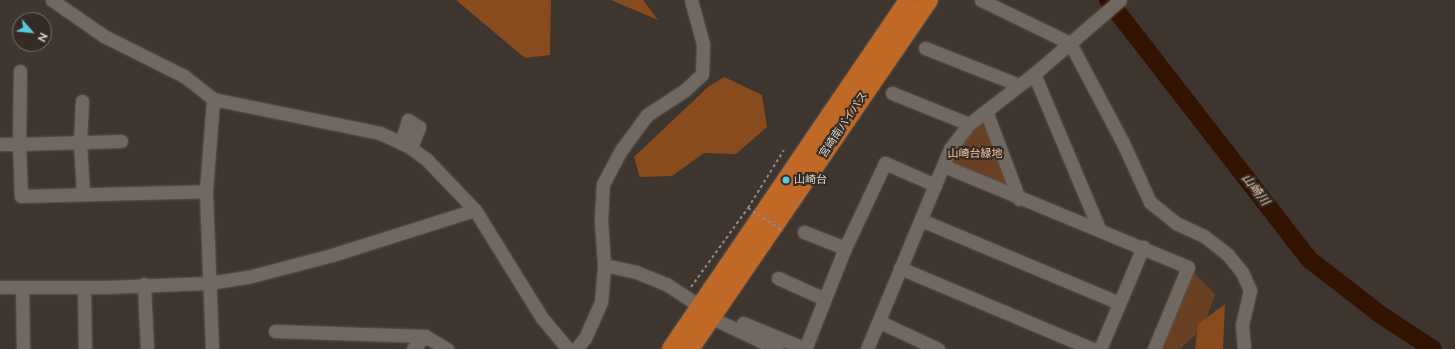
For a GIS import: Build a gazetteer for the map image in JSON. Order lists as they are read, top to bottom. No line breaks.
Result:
{"streets":{"highway":["宮崎南バイパス"]},"water":["山崎川"],"parks":["山崎台緑地"],"places":["山崎台"],"north":"bottom right"}
